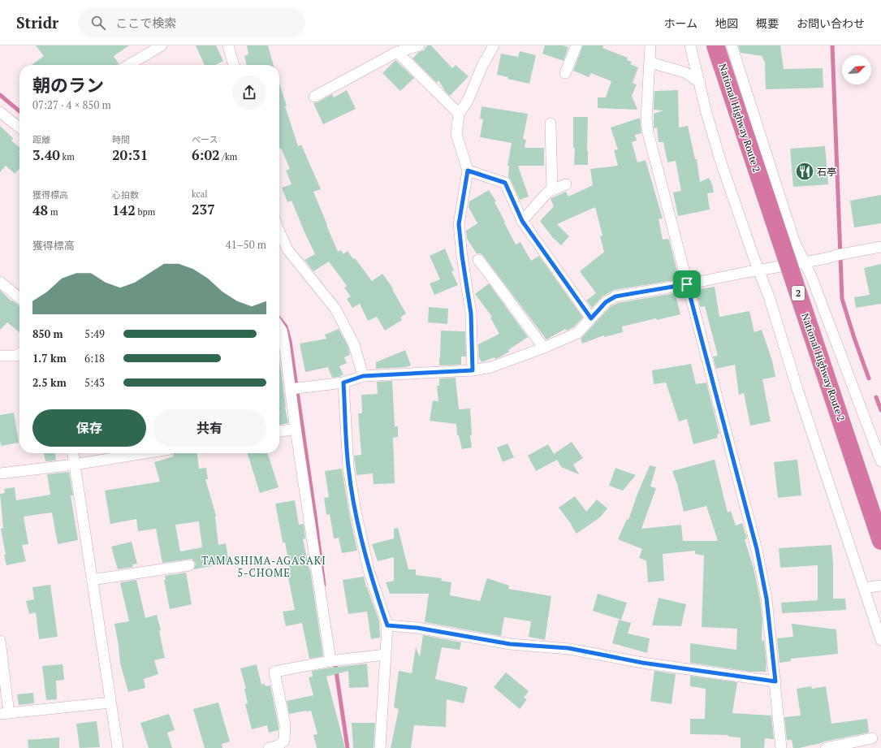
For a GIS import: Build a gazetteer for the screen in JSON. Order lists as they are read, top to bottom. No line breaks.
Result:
{"streets":{"highway":["National Highway Route 2","2"]},"districts":["TAMASHIMA-AGASAKI 5-CHOME"],"places":{"restaurant":["石亭"]},"north":"top right","page":{"header":"Stridr","search":"ここで検索","nav":["ホーム","地図","概要","お問い合わせ"],"heading":["朝のラン","07:27 · 4 × 850 m"],"stats":[["距離","3.40 km"],["時間","20:31"],["ペース","6:02 /km"],["獲得標高","48 m"],["心拍数","142 bpm"],["kcal","237"]],"chart":["獲得標高","41–50 m"],"list":[{"name":"850 m","note":"5:49"},{"name":"1.7 km","note":"6:18"},{"name":"2.5 km","note":"5:43"}],"buttons":["保存","共有"]}}
